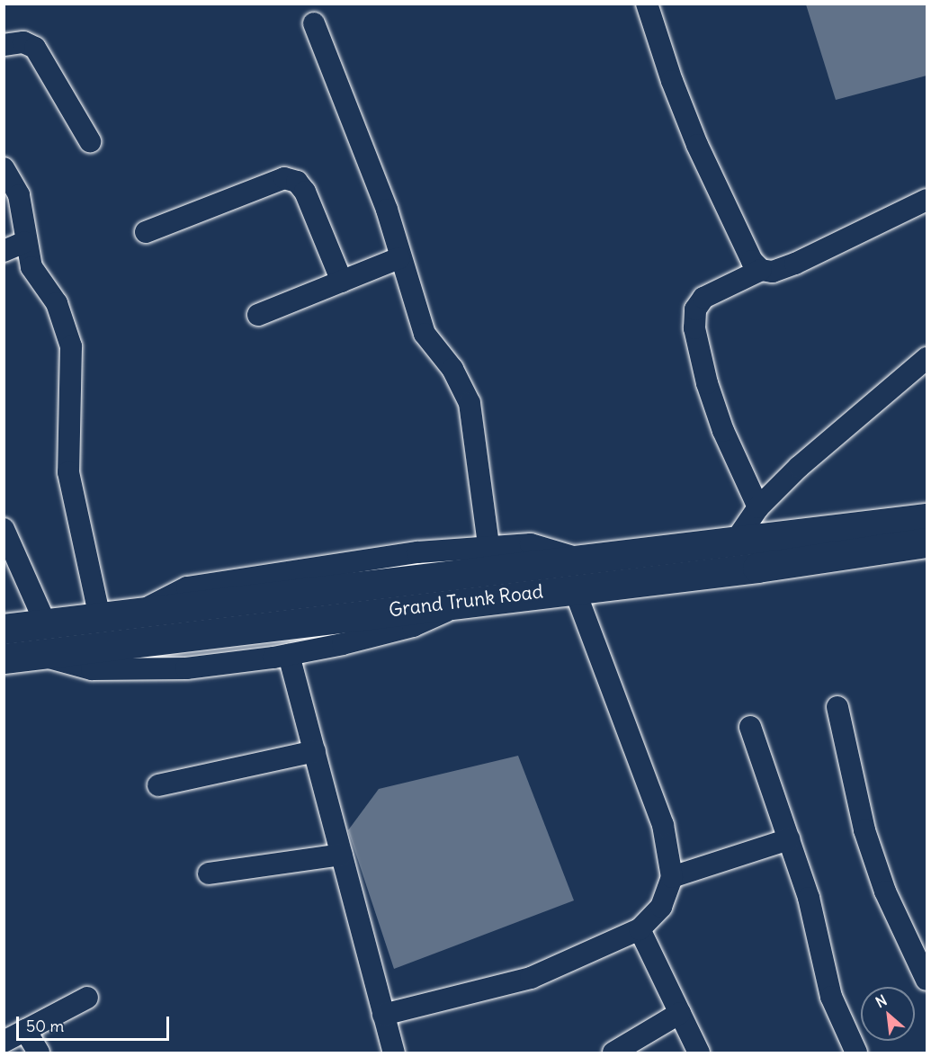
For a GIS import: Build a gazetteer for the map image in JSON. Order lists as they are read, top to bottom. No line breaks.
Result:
{"streets":{"highway":["Grand Trunk Road"]},"scale_bar":"50 m","north":"top left"}
